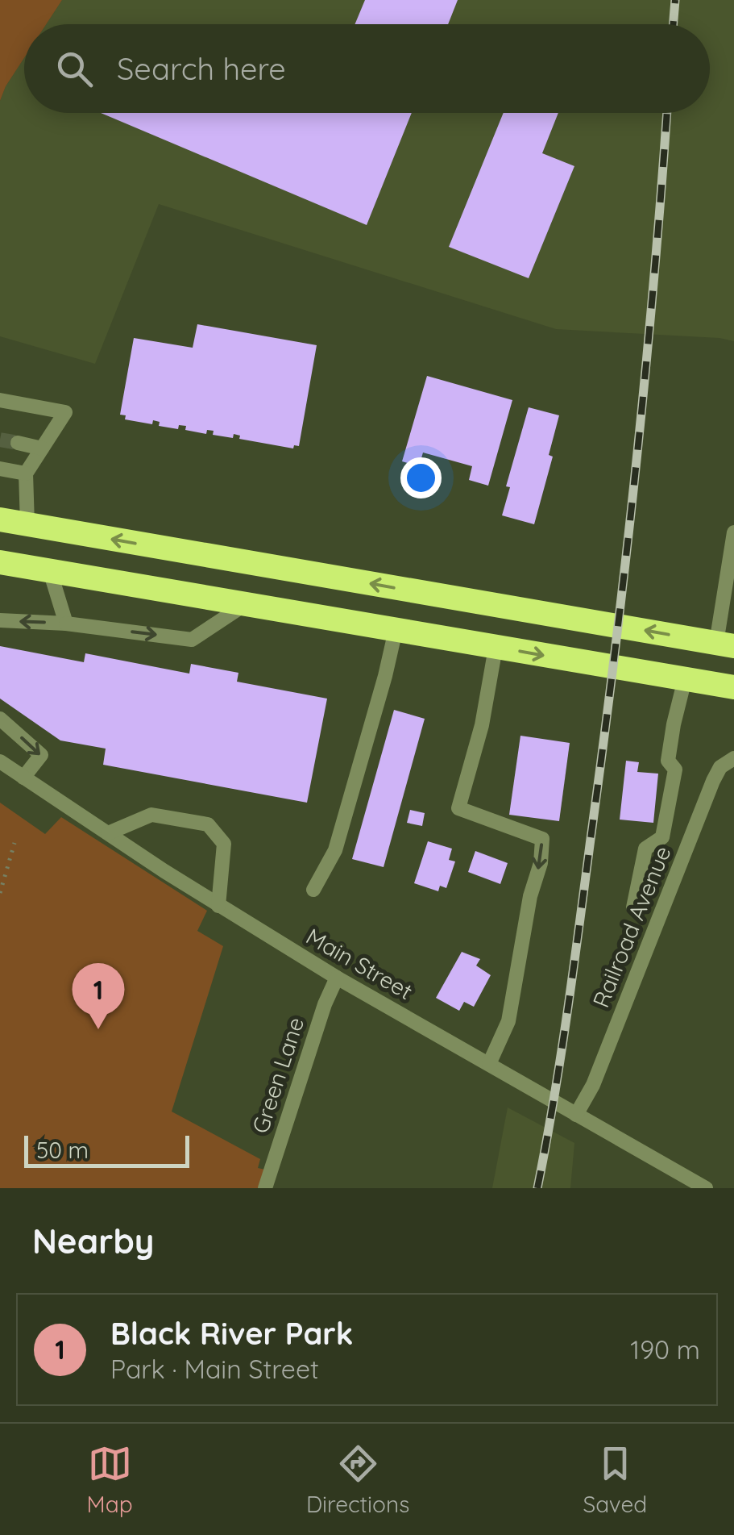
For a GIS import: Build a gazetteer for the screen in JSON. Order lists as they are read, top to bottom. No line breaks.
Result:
{"streets":{"street":["Railroad Avenue","Main Street","Green Lane"]},"crossings":[["Railroad Avenue","Main Street"],["Main Street","Green Lane"]],"scale_bar":"50 m","page":{"search":"Search here","pins":"1","scale":"50 m","heading":"Nearby","list":[{"mark":"1","name":"Black River Park","note":"Park · Main Street","value":"190 m"}],"nav":["Map","Directions","Saved"]}}
